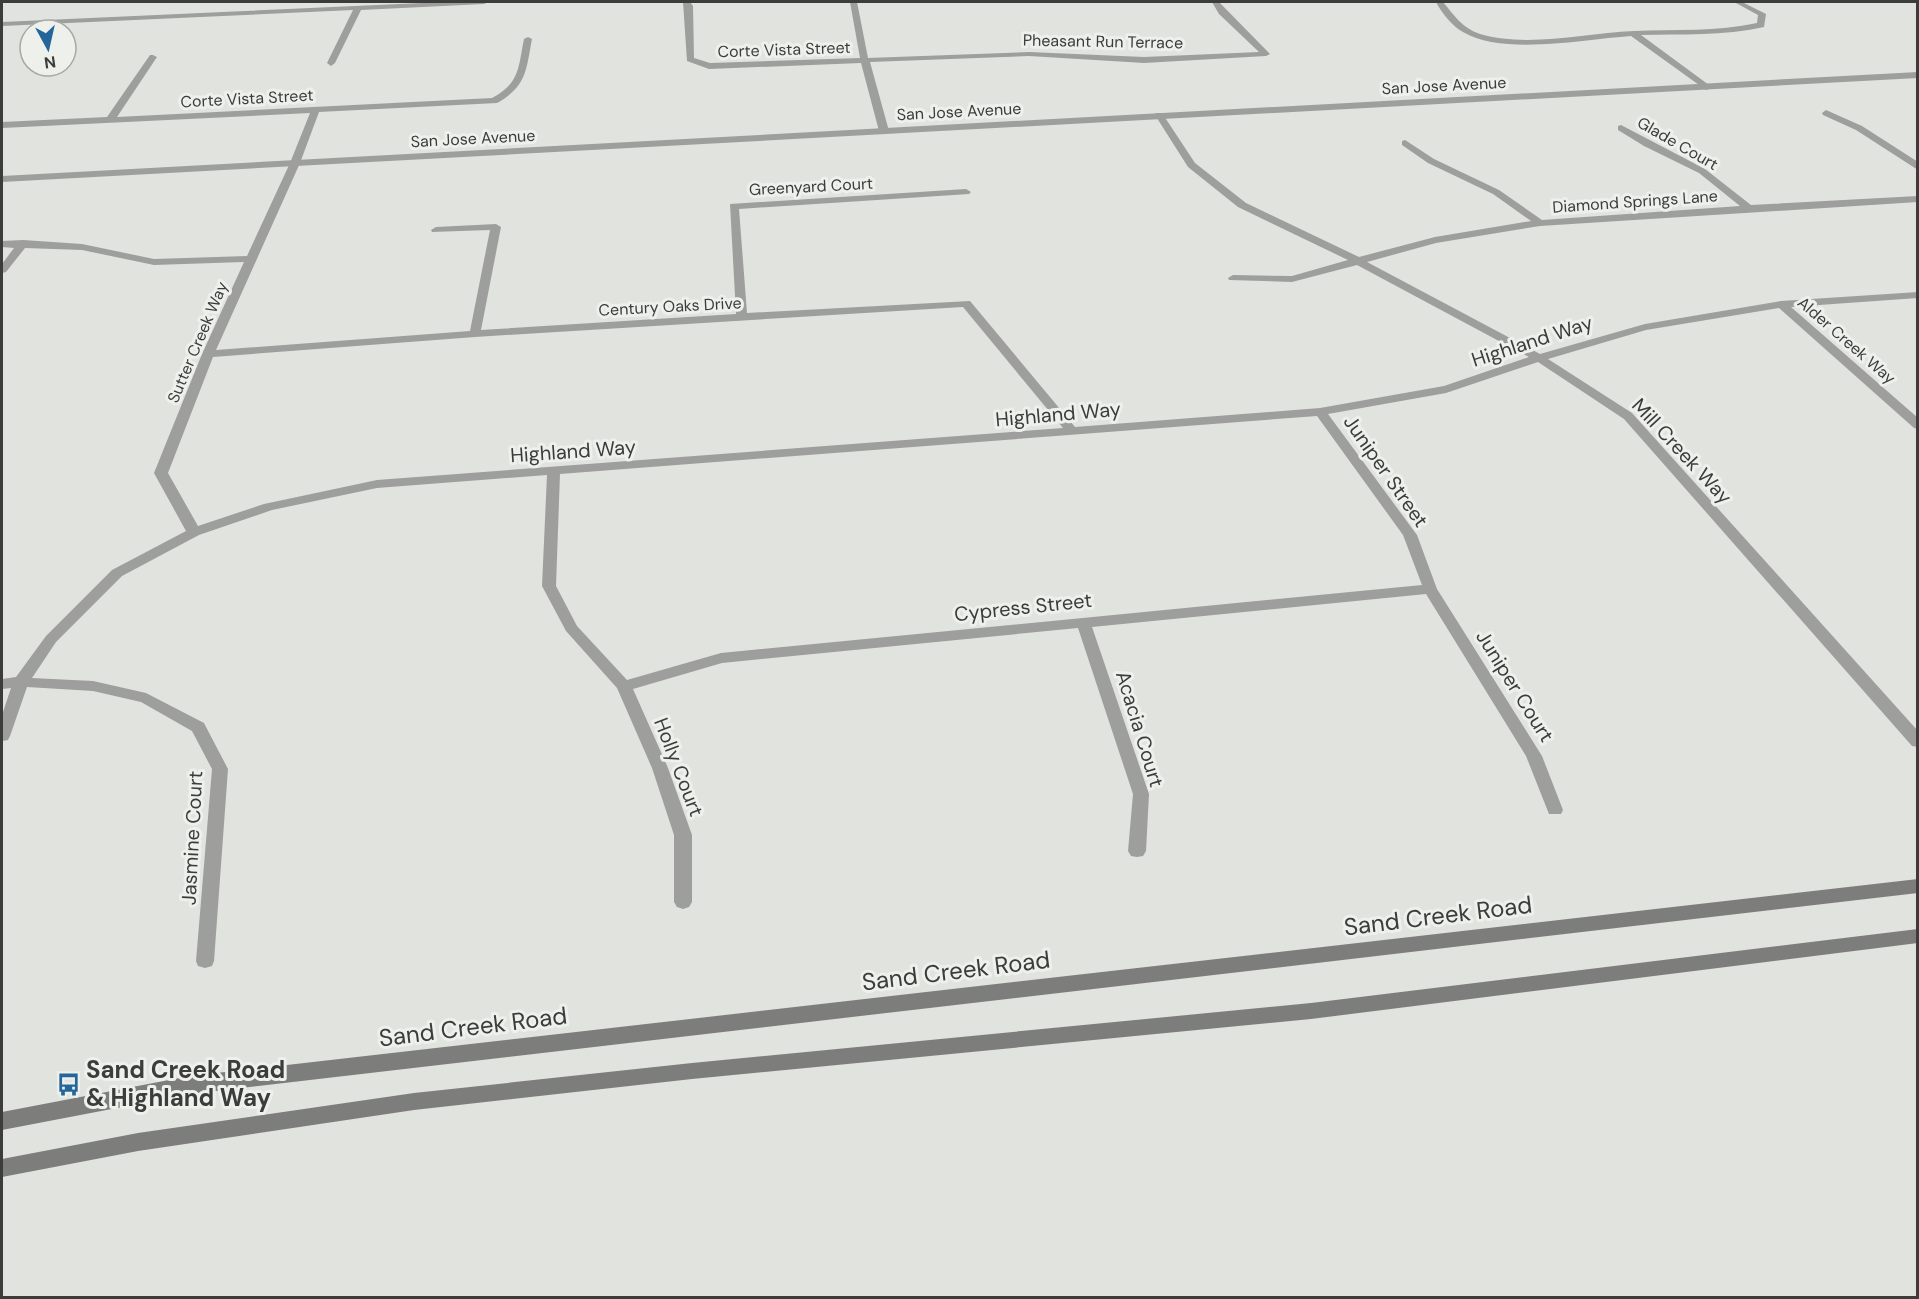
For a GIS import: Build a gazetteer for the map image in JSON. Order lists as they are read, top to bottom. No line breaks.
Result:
{"streets":{"main road":["Sand Creek Road"],"street":["Pheasant Run Terrace","Corte Vista Street","San Jose Avenue","Glade Court","Greenyard Court","Diamond Springs Lane","Century Oaks Drive","Alder Creek Way","Highland Way","Sutter Creek Way","Mill Creek Way","Juniper Street","Cypress Street","Juniper Court","Acacia Court","Holly Court","Jasmine Court"]},"crossings":[["Pheasant Run Terrace","Corte Vista Street"],["Corte Vista Street","Sutter Creek Way"],["San Jose Avenue","Sutter Creek Way"],["San Jose Avenue","Mill Creek Way"],["Glade Court","Diamond Springs Lane"],["Greenyard Court","Century Oaks Drive"],["Diamond Springs Lane","Mill Creek Way"],["Century Oaks Drive","Highland Way"],["Century Oaks Drive","Sutter Creek Way"],["Alder Creek Way","Highland Way"],["Highland Way","Sutter Creek Way"],["Highland Way","Mill Creek Way"],["Highland Way","Juniper Street"],["Highland Way","Holly Court"],["Highland Way","Jasmine Court"],["Juniper Street","Cypress Street"],["Juniper Street","Juniper Court"],["Cypress Street","Juniper Court"],["Cypress Street","Acacia Court"],["Cypress Street","Holly Court"]],"places":{"bus stop":["Sand Creek Road & Highland Way"]},"north":"bottom"}
